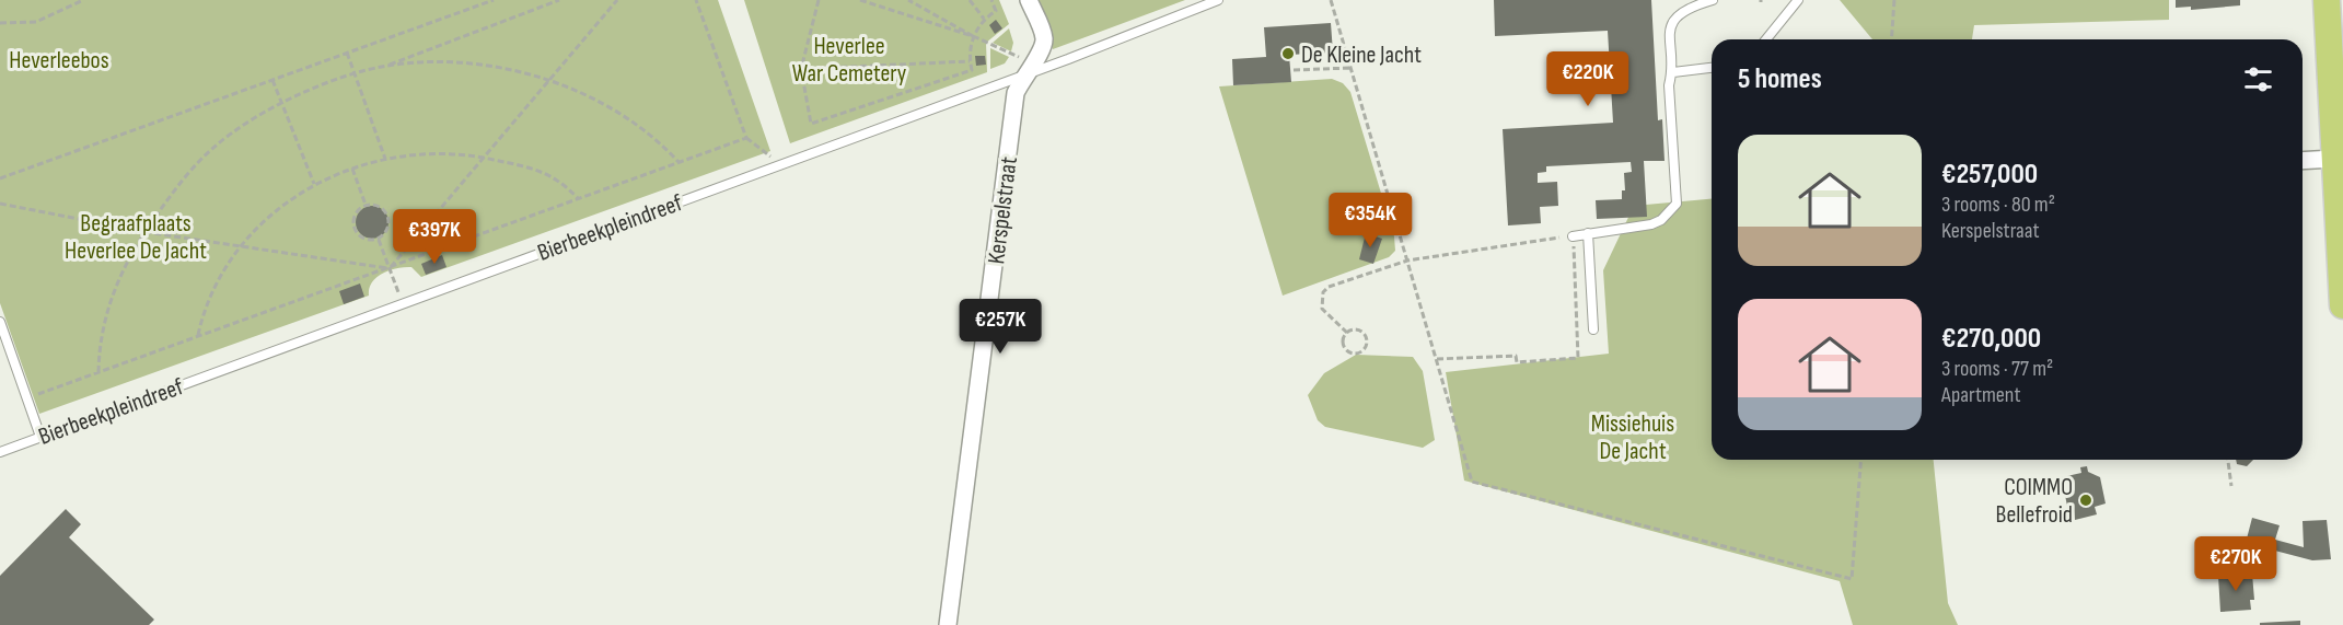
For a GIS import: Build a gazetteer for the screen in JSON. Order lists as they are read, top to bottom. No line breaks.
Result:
{"streets":{"street":["Kerspelstraat"],"lane":["Bierbeekpleindreef"]},"crossings":[["Kerspelstraat","Bierbeekpleindreef"]],"parks":["Heverlee War Cemetery","Heverleebos","Begraafplaats Heverlee De Jacht","Missiehuis De Jacht"],"places":["De Kleine Jacht","COIMMO Bellefroid"],"page":{"heading":"5 homes","price":["€220K","€354K","€397K","€257K","€270K"],"list":[{"name":"€257,000","note":"3 rooms · 80 m² · Kerspelstraat"},{"name":"€270,000","note":"3 rooms · 77 m² · Apartment"}]}}
